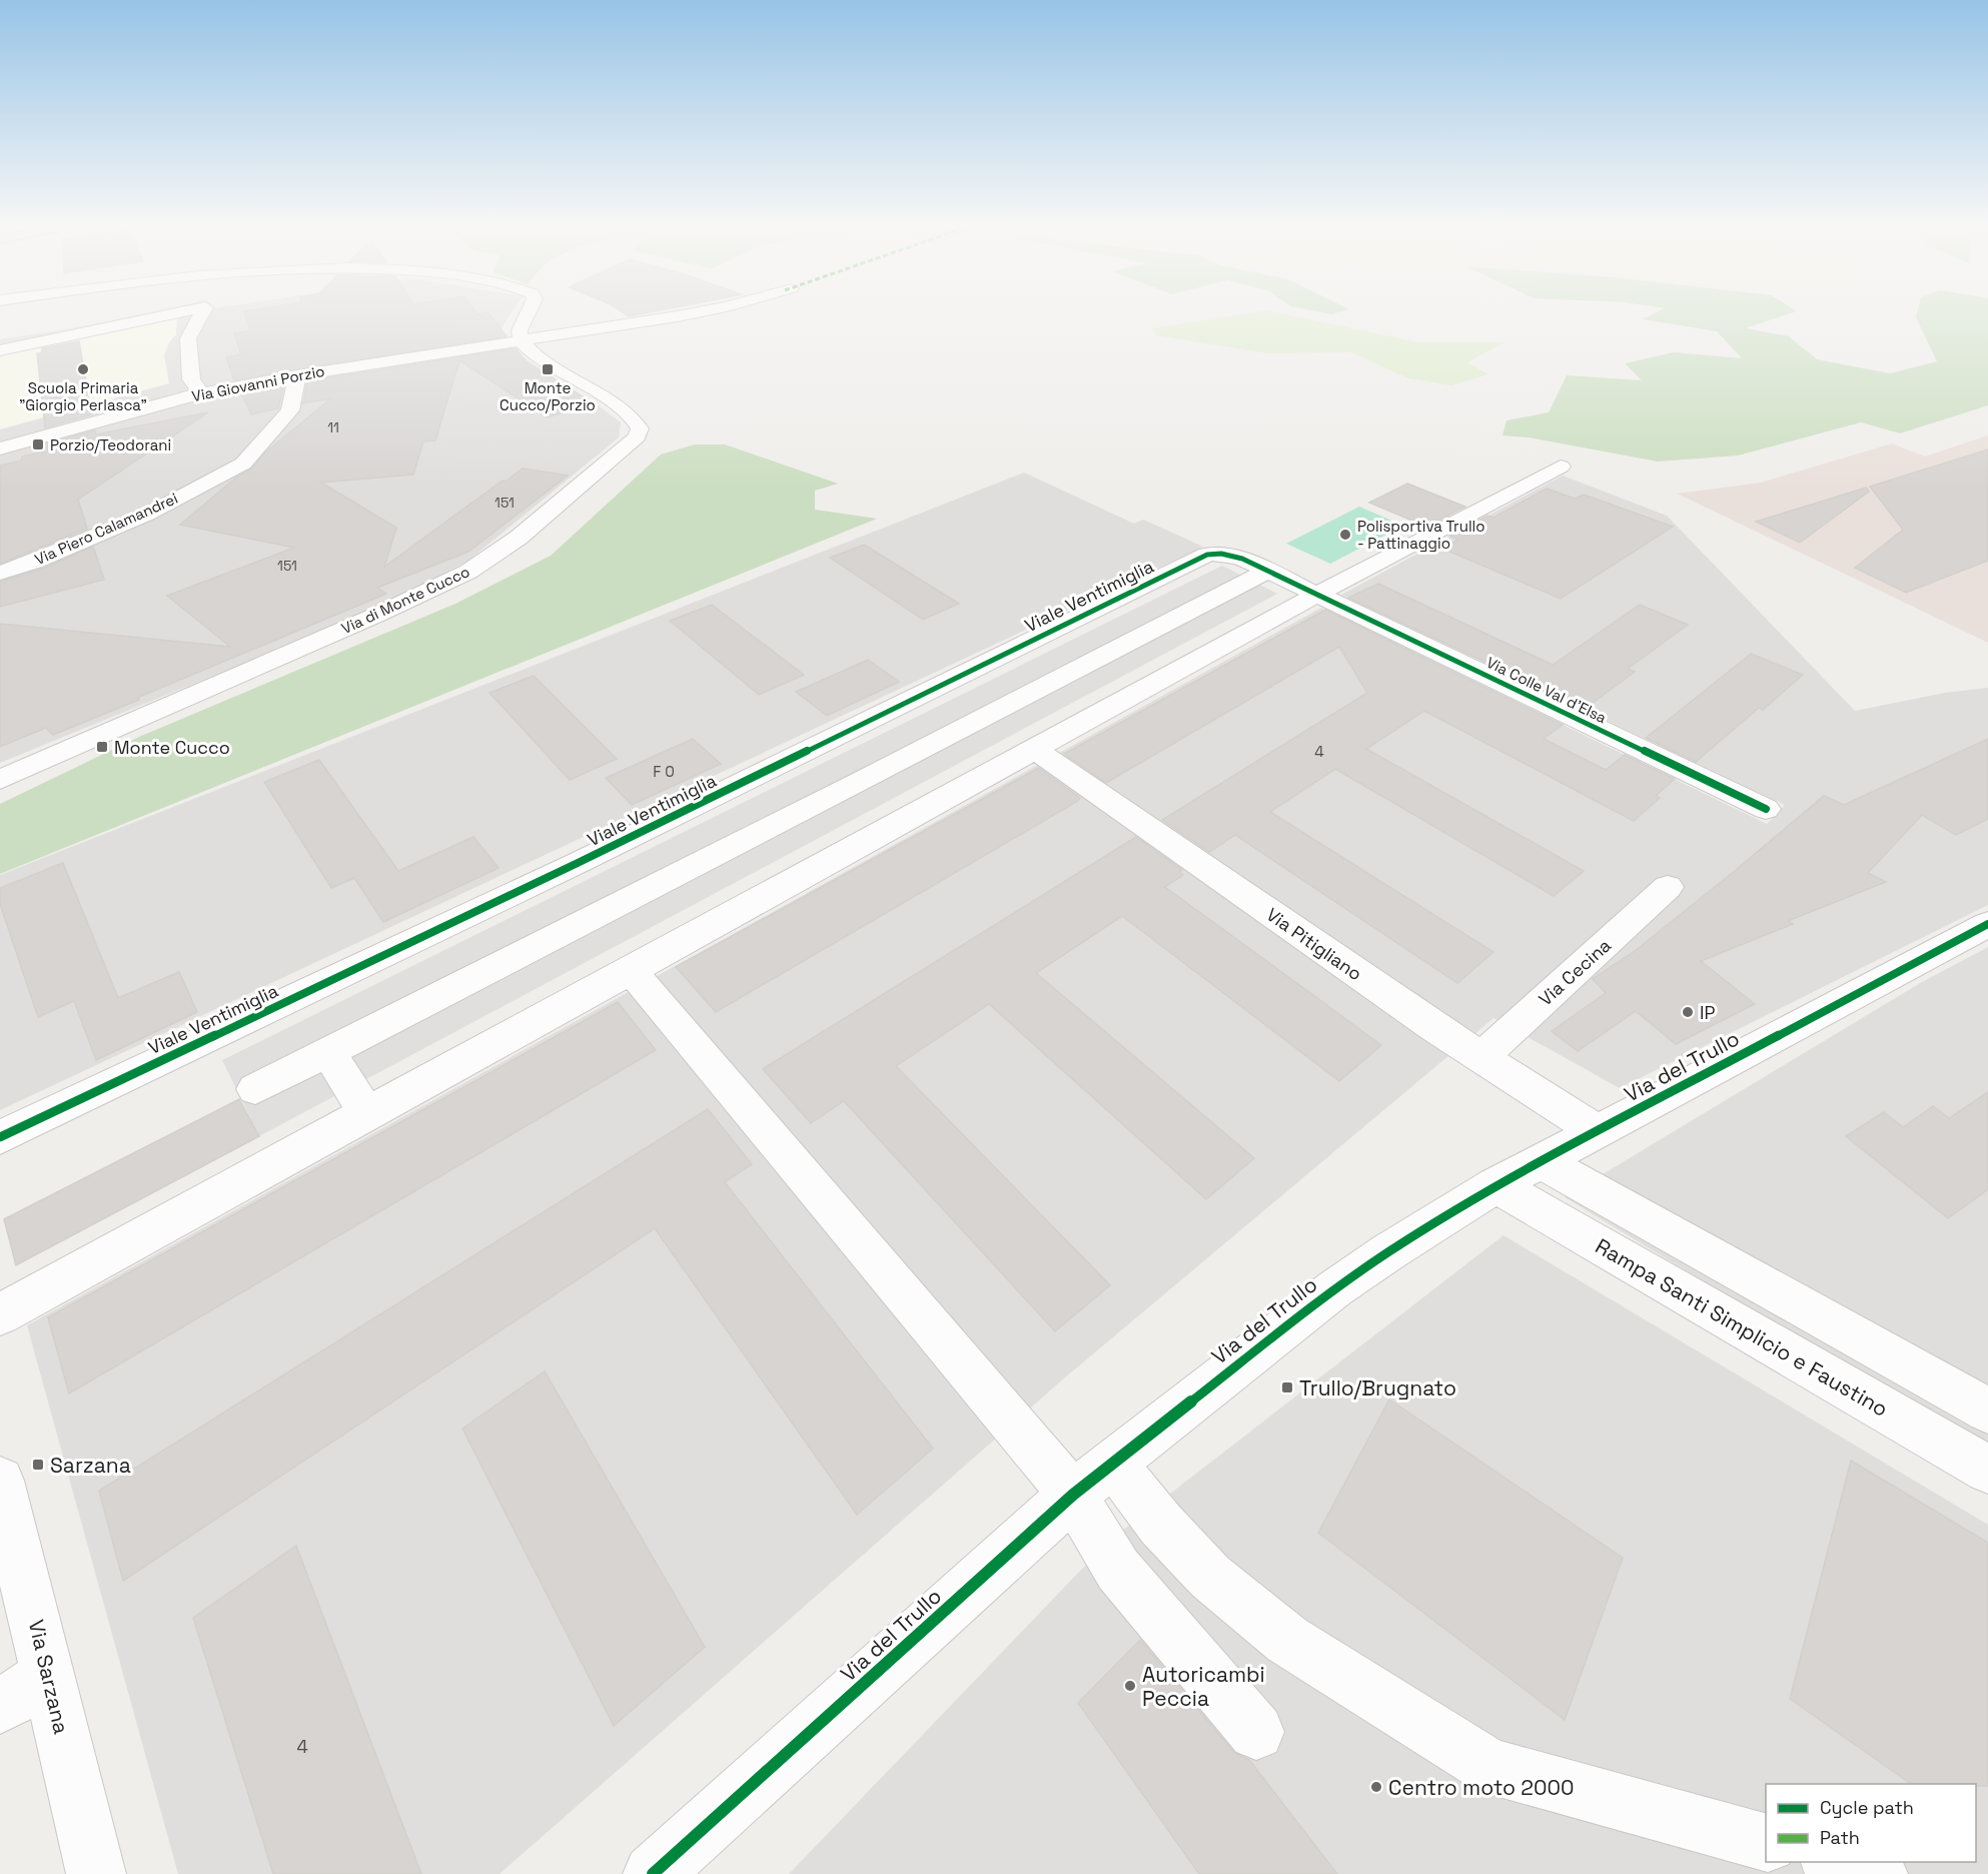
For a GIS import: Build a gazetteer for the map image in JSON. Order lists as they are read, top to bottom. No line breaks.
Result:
{"streets":{"street":["Via Giovanni Porzio","Via Piero Calamandrei","Viale Ventimiglia","Via di Monte Cucco","Via Colle Val d'Elsa","Via Pitigliano","Via Cecina","Via del Trullo","Rampa Santi Simplicio e Faustino","Via Sarzana"]},"crossings":[["Via Giovanni Porzio","Via Piero Calamandrei"],["Via Giovanni Porzio","Via di Monte Cucco"],["Viale Ventimiglia","Via Colle Val d'Elsa"],["Via Pitigliano","Via Cecina"],["Via Pitigliano","Via del Trullo"],["Via del Trullo","Rampa Santi Simplicio e Faustino"]],"places":{"other":["Scuola Primaria \"Giorgio Perlasca\"","Polisportiva Trullo - Pattinaggio","IP","Autoricambi Peccia","Centro moto 2000"],"transit":["Monte Cucco/Porzio","Porzio/Teodorani","Monte Cucco","Trullo/Brugnato","Sarzana"]},"house_numbers":["11","151","151","4","F 0","4"],"legend":["Cycle path","Path"]}
